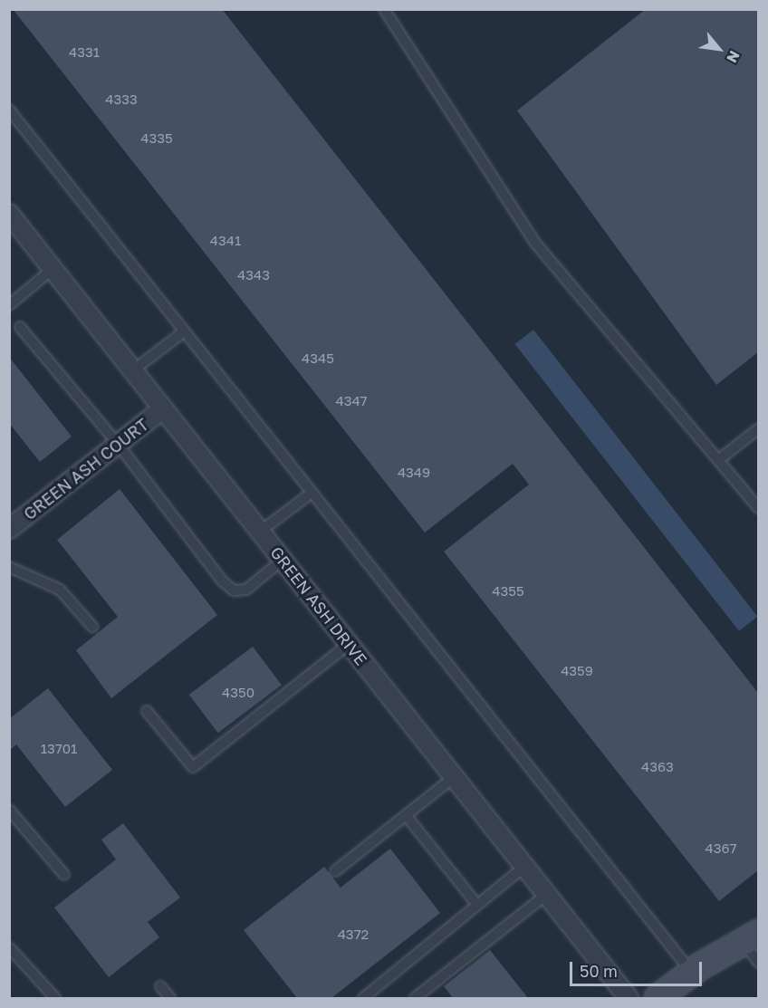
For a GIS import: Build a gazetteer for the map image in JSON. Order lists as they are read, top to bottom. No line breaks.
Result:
{"streets":{"street":["GREEN ASH COURT","GREEN ASH DRIVE"]},"crossings":[["GREEN ASH COURT","GREEN ASH DRIVE"]],"house_numbers":["4331","4333","4335","4341","4343","4345","4347","4349","4355","4359","4350","13701","4363","4367","4372"],"scale_bar":"50 m","north":"bottom right"}
